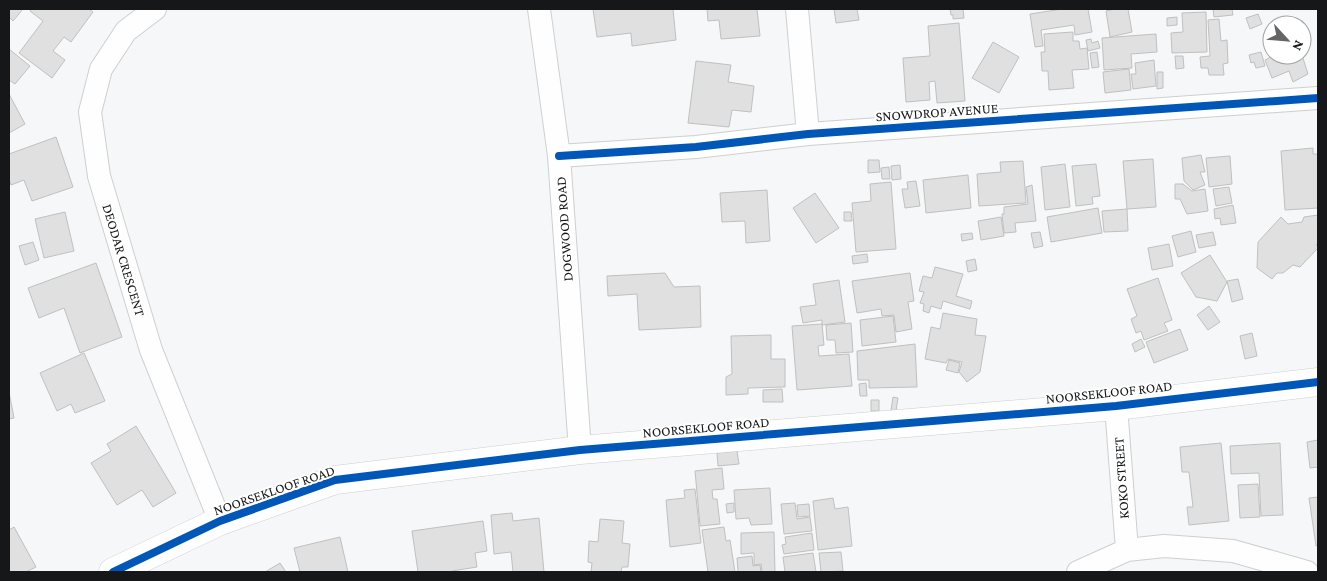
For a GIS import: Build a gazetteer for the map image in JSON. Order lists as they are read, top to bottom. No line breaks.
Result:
{"streets":{"street":["SNOWDROP AVENUE","DOGWOOD ROAD","DEODAR CRESCENT","NOORSEKLOOF ROAD","KOKO STREET"]},"crossings":[["SNOWDROP AVENUE","DOGWOOD ROAD"],["DOGWOOD ROAD","NOORSEKLOOF ROAD"],["DEODAR CRESCENT","NOORSEKLOOF ROAD"],["NOORSEKLOOF ROAD","KOKO STREET"]],"north":"bottom right"}
